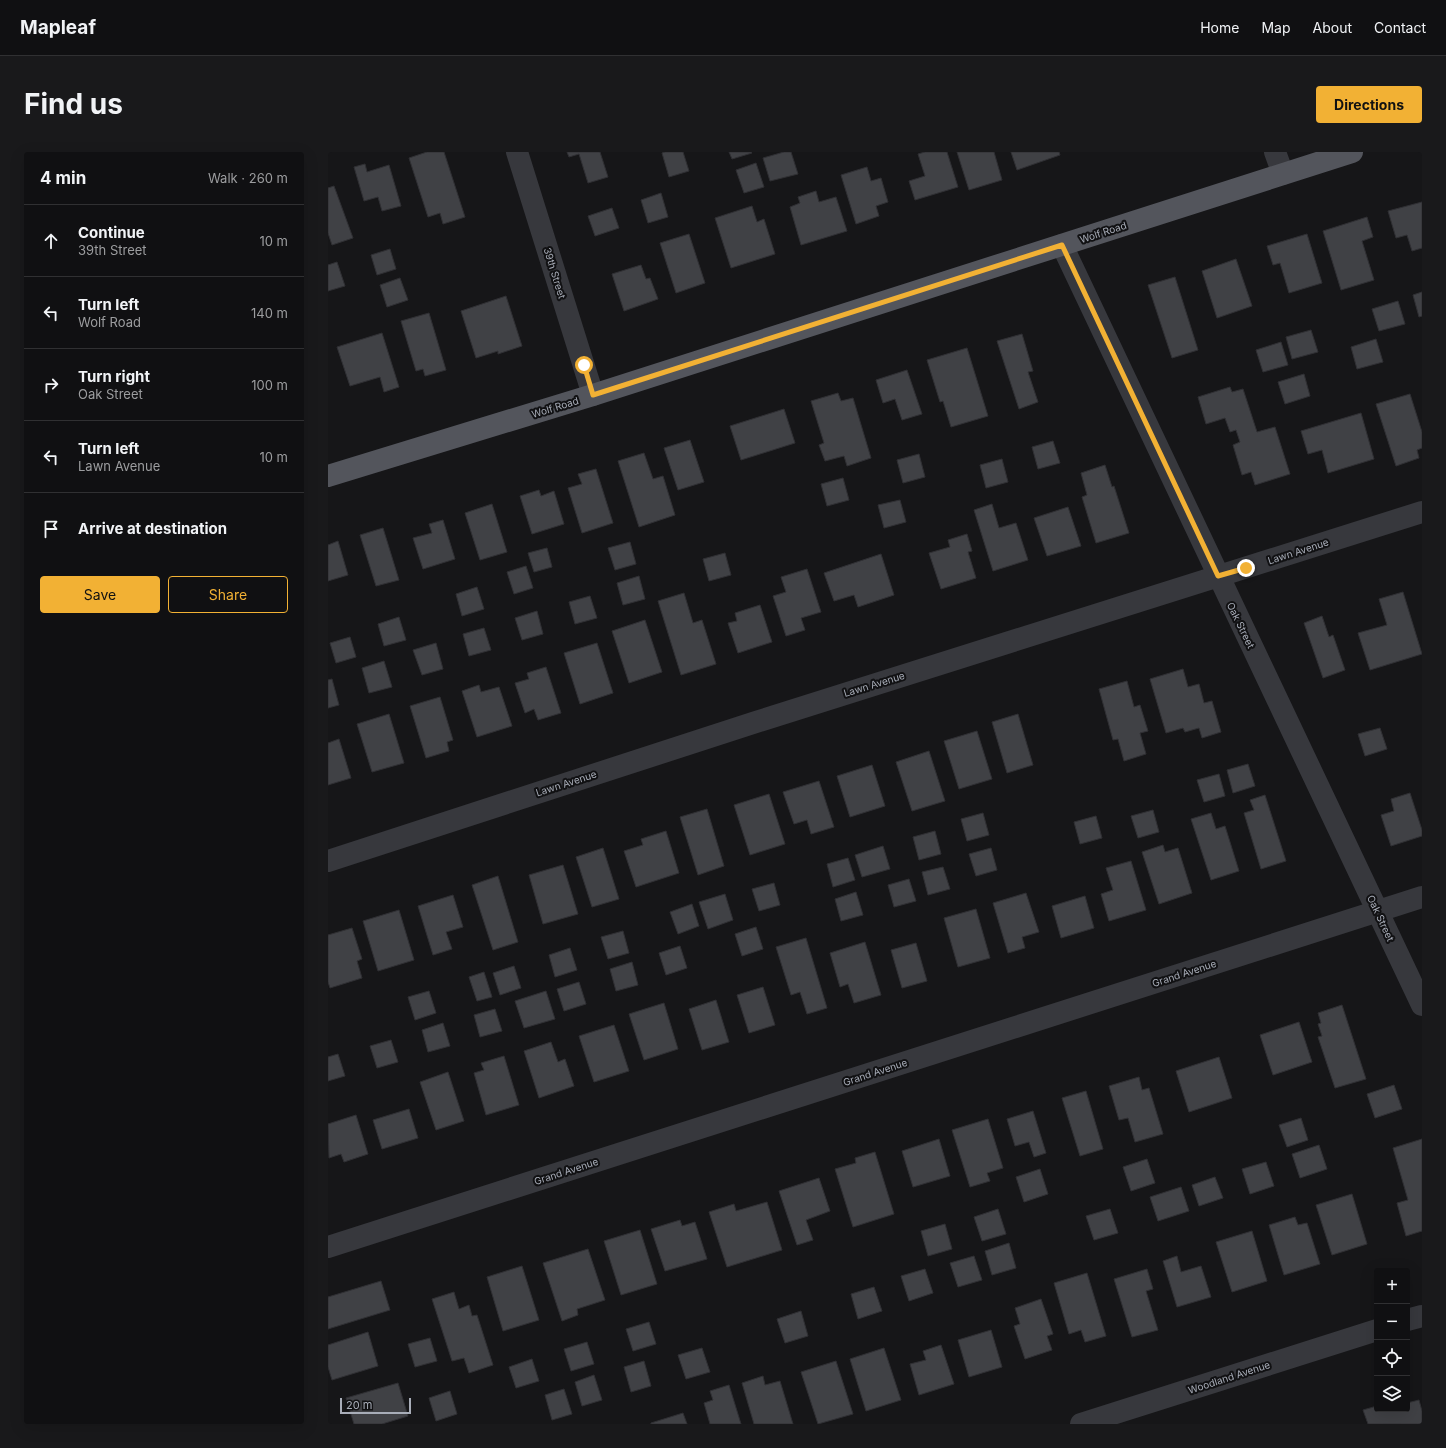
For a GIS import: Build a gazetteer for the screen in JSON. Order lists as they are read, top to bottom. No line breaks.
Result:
{"streets":{"main road":["Wolf Road"],"street":["39th Street","Lawn Avenue","Oak Street","Grand Avenue","Woodland Avenue"]},"crossings":[["Wolf Road","39th Street"],["Wolf Road","Oak Street"],["Lawn Avenue","Oak Street"],["Oak Street","Grand Avenue"]],"scale_bar":"20 m","page":{"header":"Mapleaf","nav":["Home","Map","About","Contact"],"buttons":["Directions",["Save","Share"]],"title":"Find us","heading":["4 min","Walk · 260 m"],"list":[["Continue","39th Street","10 m"],["Turn left","Wolf Road","140 m"],["Turn right","Oak Street","100 m"],["Turn left","Lawn Avenue","10 m"],"Arrive at destination"],"map_buttons":["+","−"],"scale":"20 m"}}
